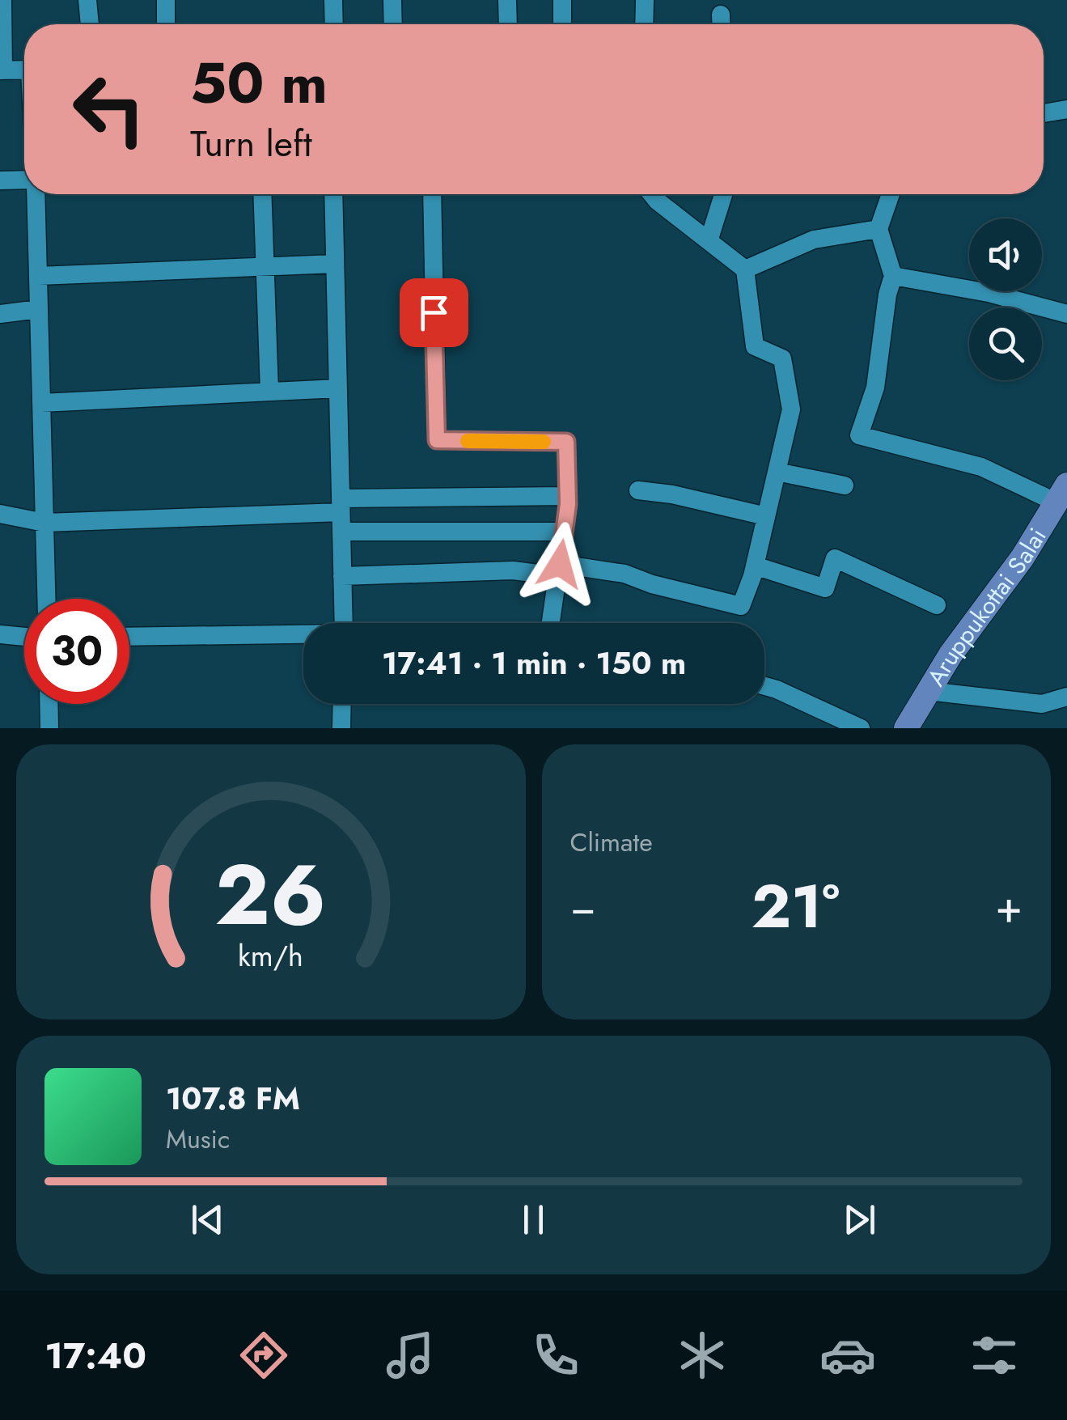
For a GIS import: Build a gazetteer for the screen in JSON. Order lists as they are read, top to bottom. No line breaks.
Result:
{"streets":{"main road":["Aruppukottai Salai"]},"page":{"turn":["50 m","Turn left"],"limit":"30","trip":"17:41 · 1 min · 150 m","tile":"Climate","heat":["−","21°","+"],"song":["107.8 FM","Music"],"tabs":"17:40","gauge":["26","km/h"]}}
